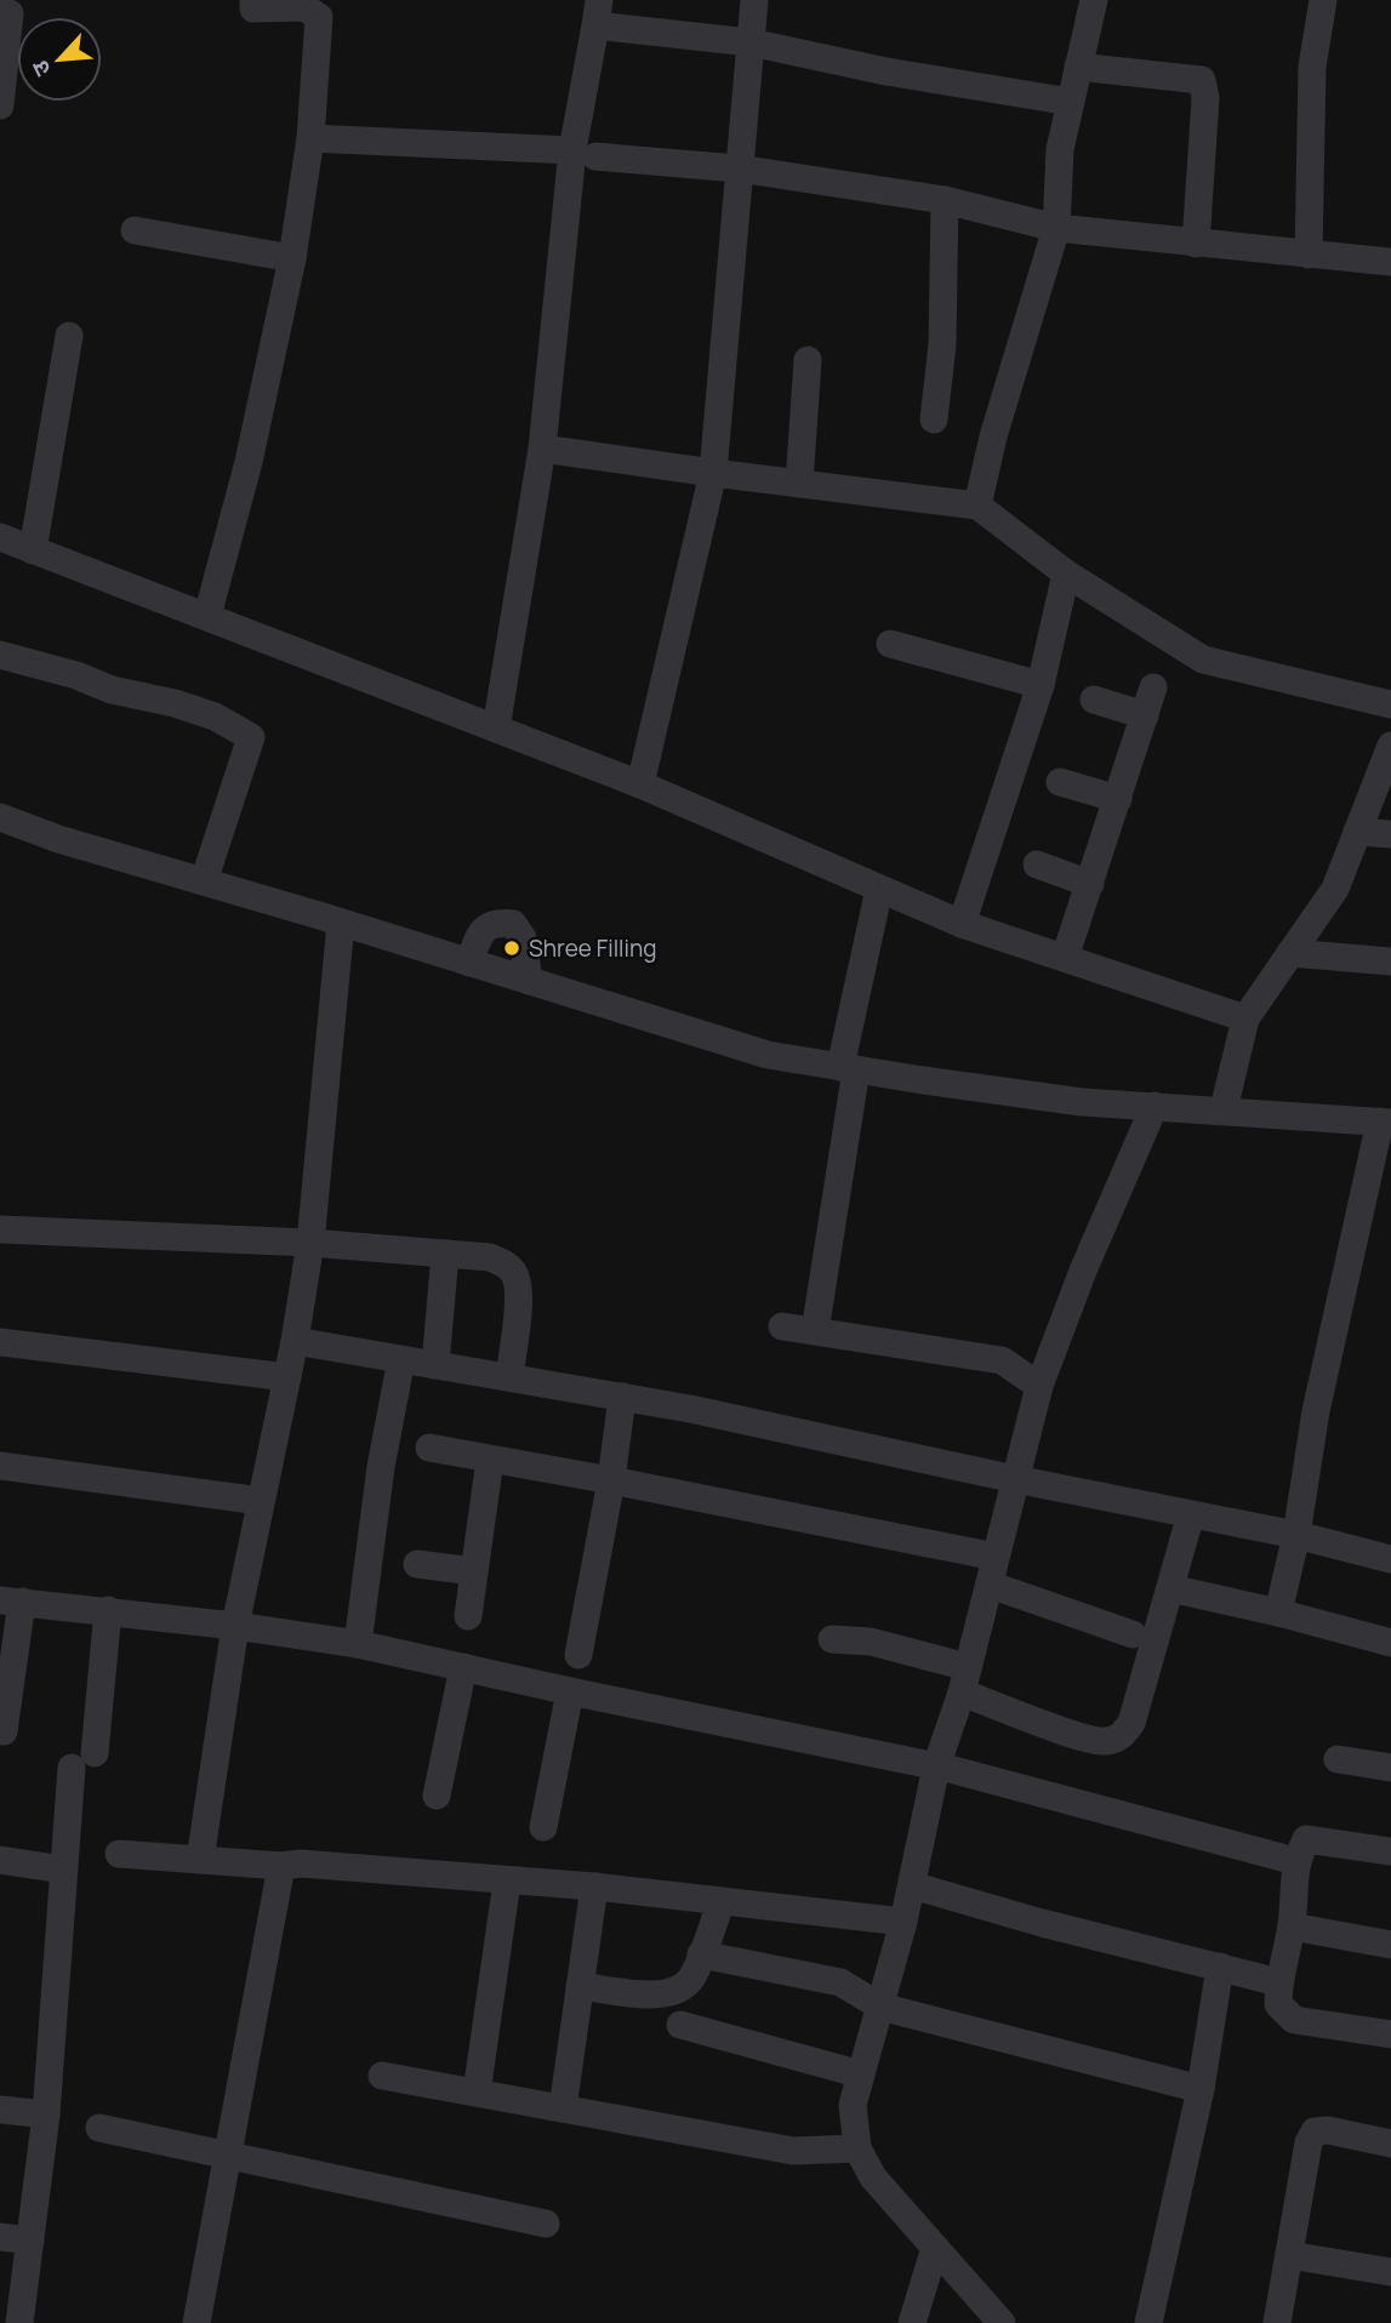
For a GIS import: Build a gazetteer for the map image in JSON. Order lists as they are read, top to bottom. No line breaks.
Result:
{"places":["Shree Filling"],"north":"bottom left"}
